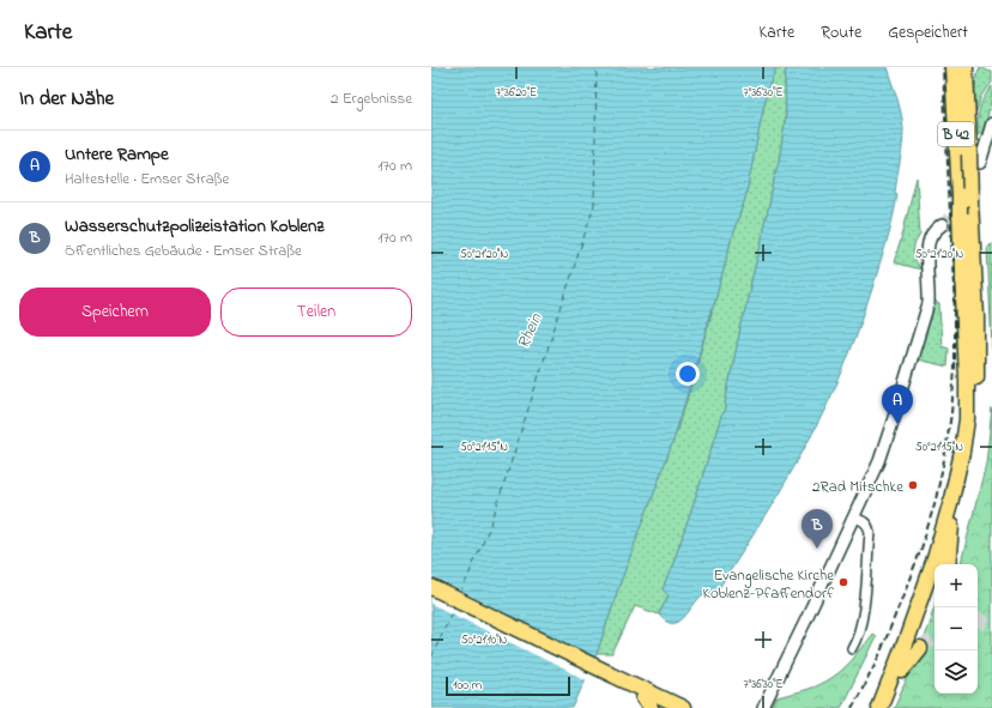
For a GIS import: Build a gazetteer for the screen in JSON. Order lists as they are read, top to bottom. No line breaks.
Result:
{"streets":{"main road":["B 42"]},"water":["Rhein"],"places":["2Rad Mitschke","Evangelische Kirche Koblenz-Pfaffendorf"],"scale_bar":"100 m","page":{"header":"Karte","nav":["Karte","Route","Gespeichert"],"heading":["In der Nähe","2 Ergebnisse"],"list":[{"mark":"A","name":"Untere Rampe","note":"Haltestelle · Emser Straße","value":"170 m"},{"mark":"B","name":"Wasserschutzpolizeistation Koblenz","note":"Öffentliches Gebäude · Emser Straße","value":"170 m"}],"buttons":["Speichern","Teilen"],"pins":["A","B"],"map_buttons":["+","−"],"scale":"100 m"},"coordinates":["7°36'20\"E","7°36'30\"E","50°21'20\"N","50°21'15\"N","50°21'10\"N"]}
